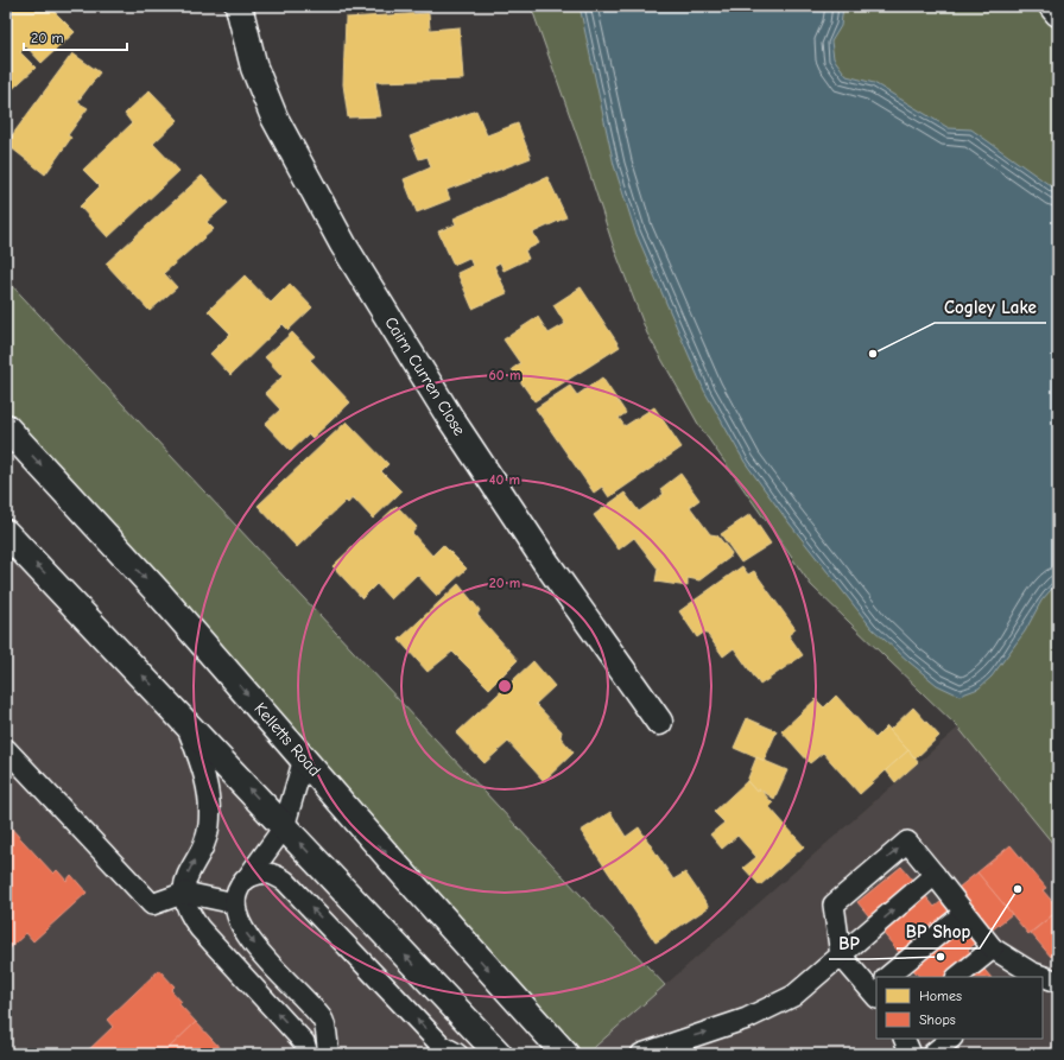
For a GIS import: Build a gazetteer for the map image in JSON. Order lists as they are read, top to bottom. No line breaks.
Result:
{"streets":{"main road":["Cairn Curren Close","Kelletts Road"]},"places":["Cogley Lake","BP Shop","BP"],"legend":["Homes","Shops"],"scale_bar":"20 m","rings":["60 m","40 m","20 m"]}
